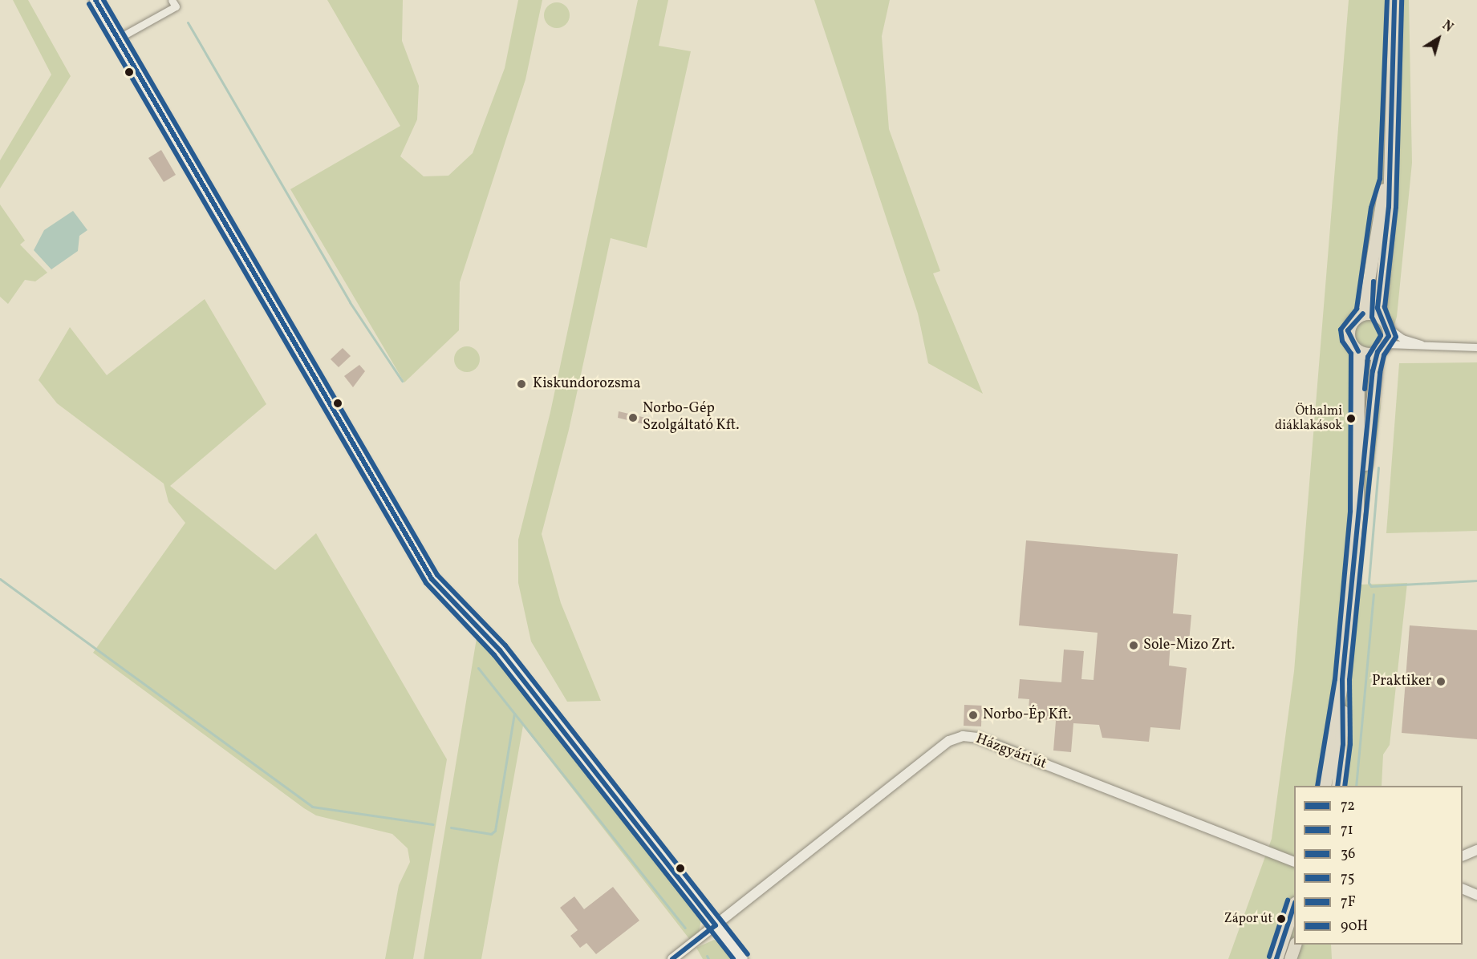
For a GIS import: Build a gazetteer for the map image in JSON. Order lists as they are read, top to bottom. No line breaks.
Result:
{"streets":{"street":["Házgyári út"]},"places":["Kiskundorozsma","Norbo-Gép Szolgáltató Kft.","Öthalmi diáklakások","Sole-Mizo Zrt.","Praktiker","Norbo-Ép Kft.","Zápor út"],"lines":["transit line 72","transit line 71","transit line 36","transit line 7F","transit line 90H","transit line 75"],"legend":["72","71","36","75","7F","90H"],"north":"top right"}
